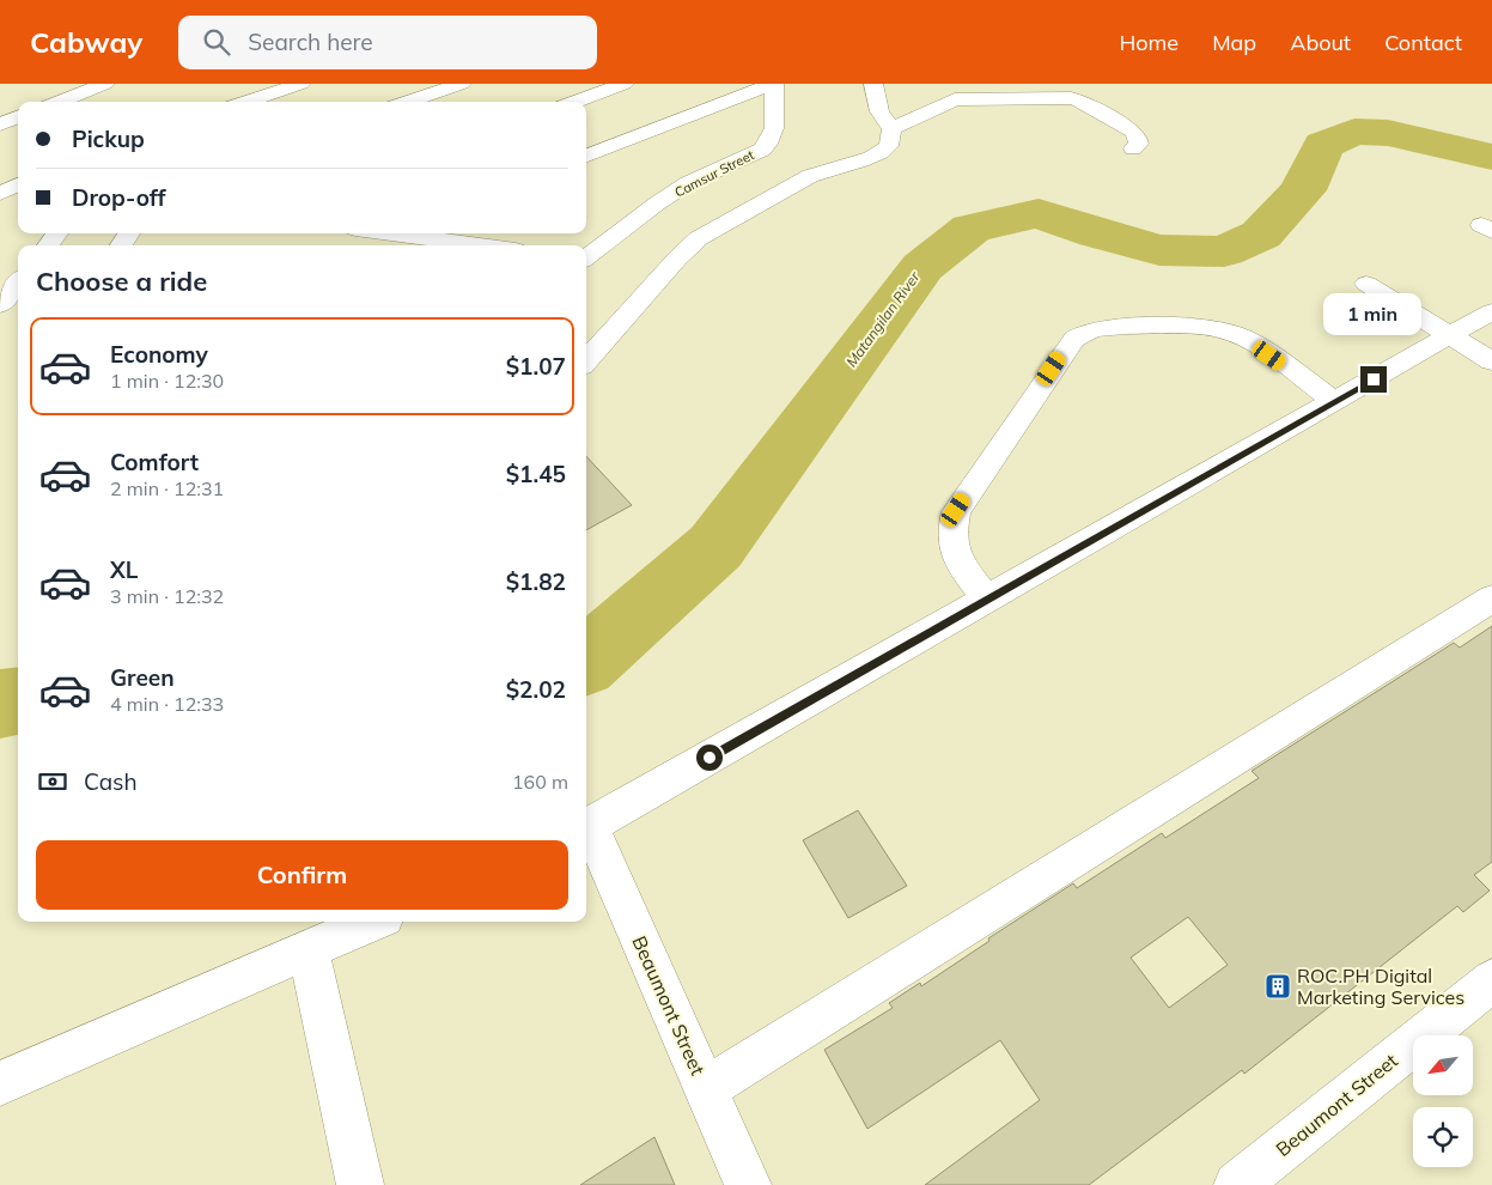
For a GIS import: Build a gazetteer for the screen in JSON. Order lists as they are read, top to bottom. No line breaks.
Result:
{"streets":{"street":["Camsur Street","Beaumont Street"]},"water":["Matangilan River"],"places":{"building":["ROC.PH Digital Marketing Services"]},"north":"bottom left","page":{"header":"Cabway","search":"Search here","nav":["Home","Map","About","Contact"],"banner":["Pickup","Drop-off"],"heading":"Choose a ride","bubble":"1 min","list":[{"name":"Economy","note":"1 min · 12:30","value":"$1.07"},{"name":"Comfort","note":"2 min · 12:31","value":"$1.45"},{"name":"XL","note":"3 min · 12:32","value":"$1.82"},{"name":"Green","note":"4 min · 12:33","value":"$2.02"}],"pay":["Cash","160 m"],"buttons":"Confirm"}}
